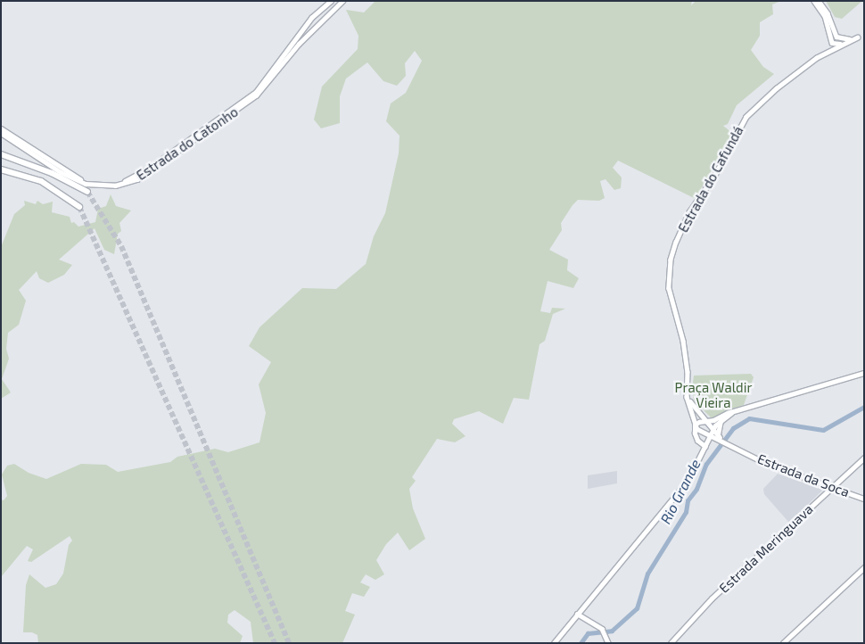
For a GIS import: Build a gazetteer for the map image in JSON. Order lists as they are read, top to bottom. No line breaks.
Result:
{"streets":{"street":["Estrada do Catonho","Estrada do Cafundá","Estrada da Soca","Estrada Meringuava"]},"crossings":[["Estrada do Cafundá","Estrada da Soca"],["Estrada da Soca","Estrada Meringuava"]],"water":["Rio Grande"],"parks":["Praça Waldir Vieira"]}
